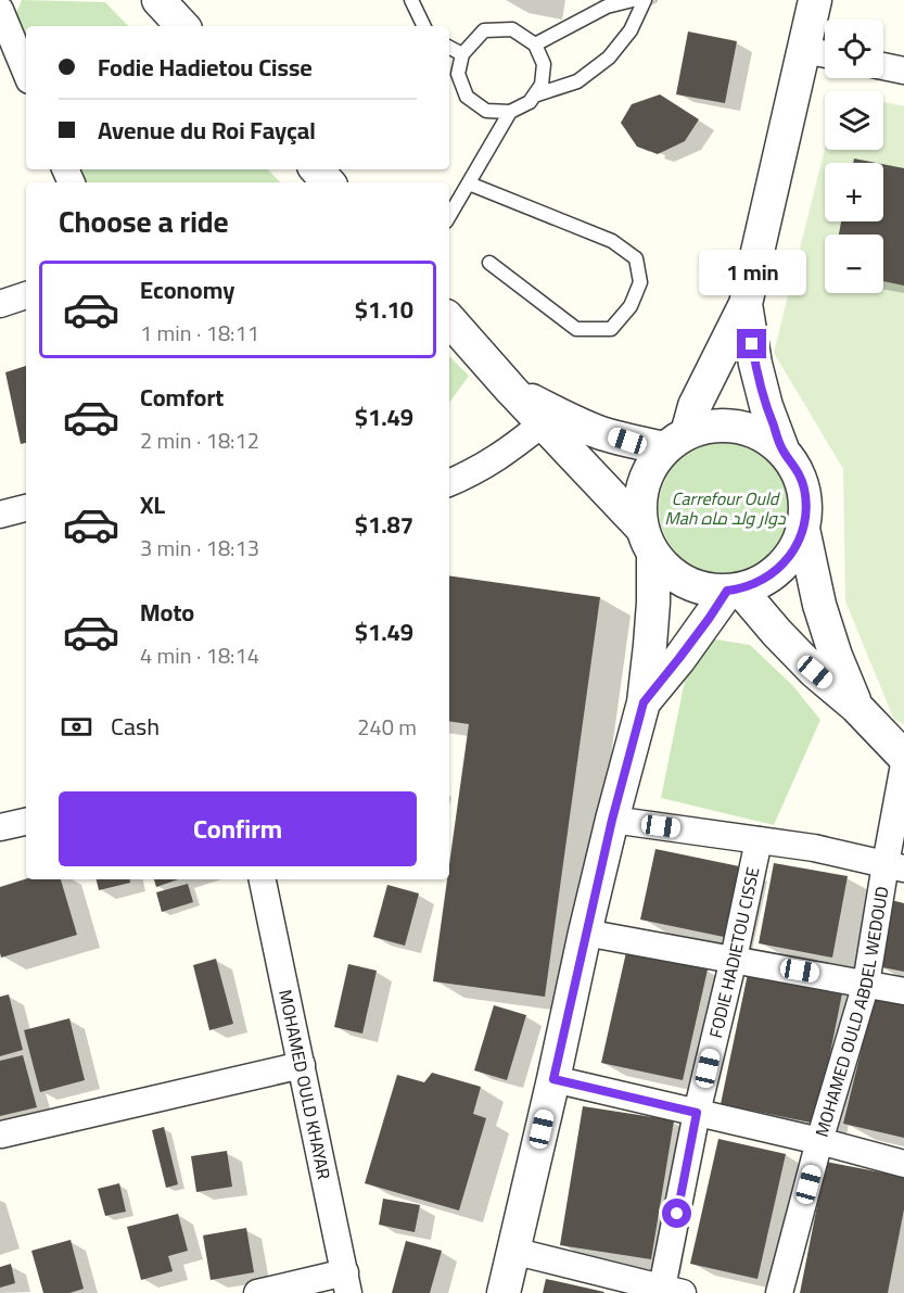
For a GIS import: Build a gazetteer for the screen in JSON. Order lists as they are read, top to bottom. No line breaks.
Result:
{"streets":{"street":["FODIE HADIETOU CISSE","MOHAMED OULD ABDEL WEDOUD","MOHAMED OULD KHAYAR"]},"parks":["Carrefour Ould Mah دوار ولد ماه"],"page":{"map_buttons":["+","−"],"banner":["Fodie Hadietou Cisse","Avenue du Roi Fayçal"],"heading":"Choose a ride","bubble":"1 min","list":[{"name":"Economy","note":"1 min · 18:11","value":"$1.10"},{"name":"Comfort","note":"2 min · 18:12","value":"$1.49"},{"name":"XL","note":"3 min · 18:13","value":"$1.87"},{"name":"Moto","note":"4 min · 18:14","value":"$1.49"}],"pay":["Cash","240 m"],"buttons":"Confirm"}}
